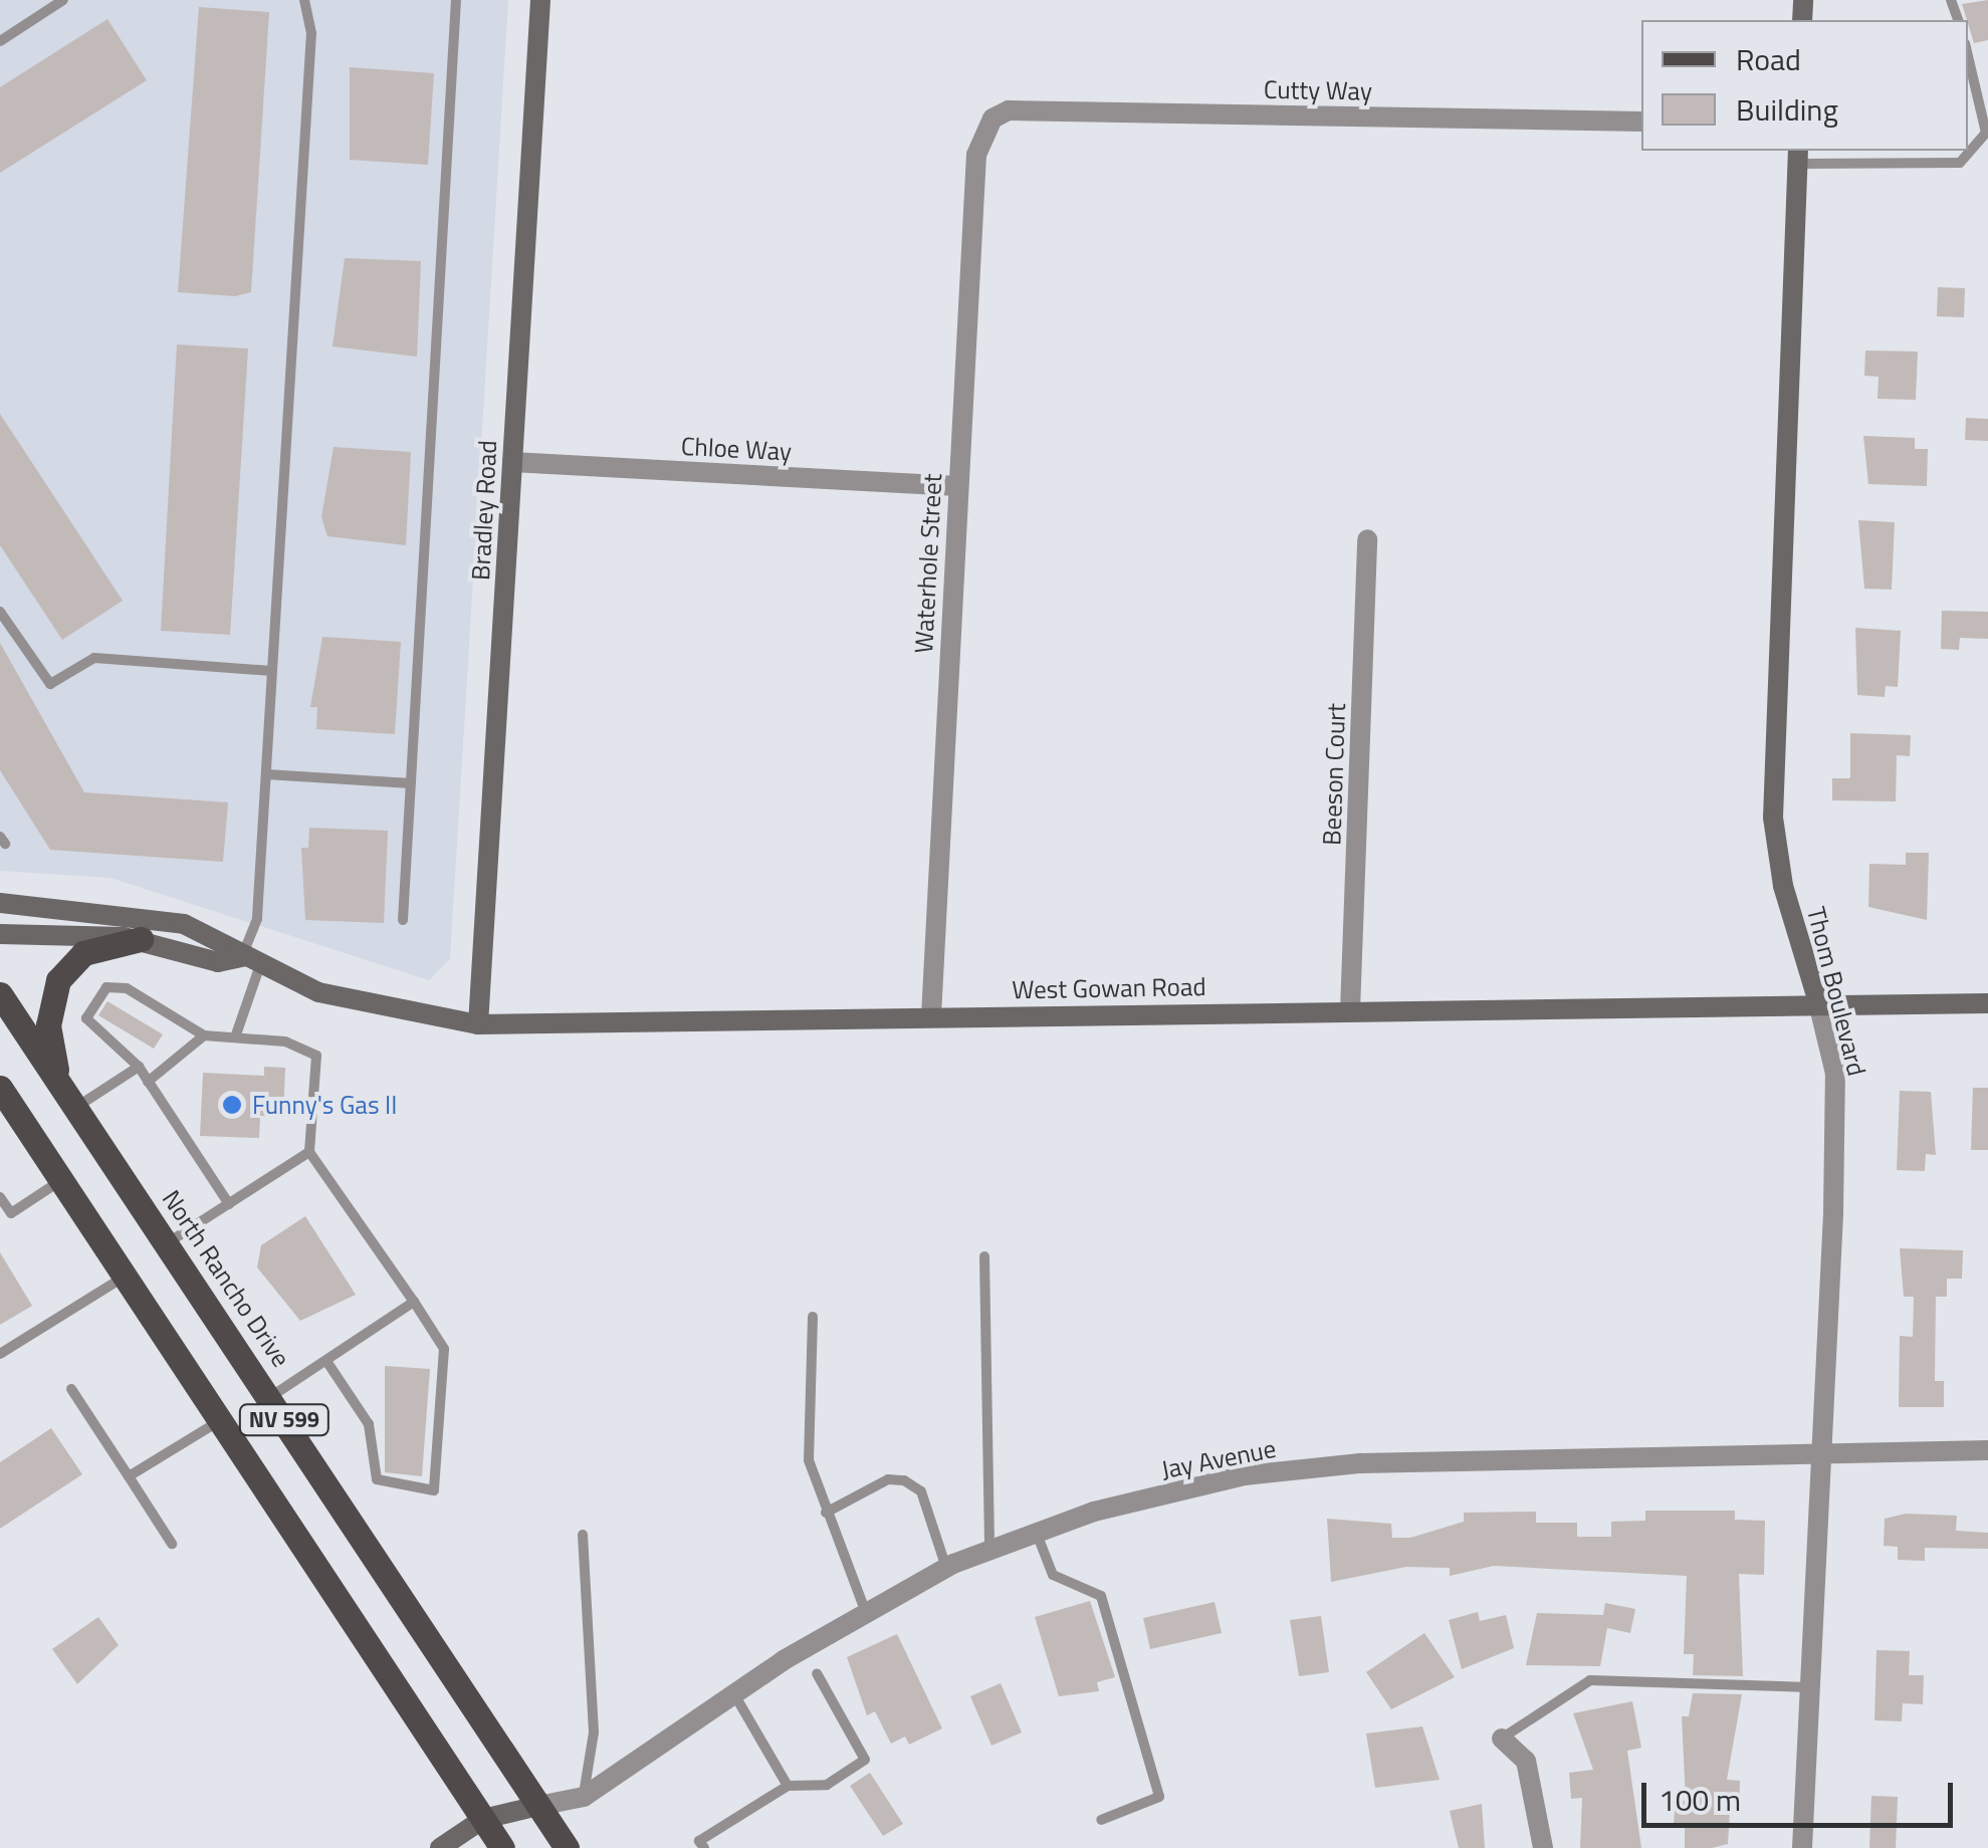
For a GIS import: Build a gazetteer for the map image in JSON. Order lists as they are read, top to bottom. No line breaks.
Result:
{"streets":{"main road":["North Rancho Drive","NV 599"],"street":["Cutty Way","Chloe Way","Bradley Road","Waterhole Street","Beeson Court","West Gowan Road","Thom Boulevard","Jay Avenue"]},"crossings":[["Cutty Way","Waterhole Street"],["Chloe Way","Bradley Road"],["Chloe Way","Waterhole Street"],["Bradley Road","West Gowan Road"],["Waterhole Street","West Gowan Road"],["Beeson Court","West Gowan Road"],["West Gowan Road","Thom Boulevard"],["Thom Boulevard","Jay Avenue"],["North Rancho Drive","Jay Avenue"]],"places":["Funny's Gas II"],"legend":["Road","Building"],"scale_bar":"100 m"}
